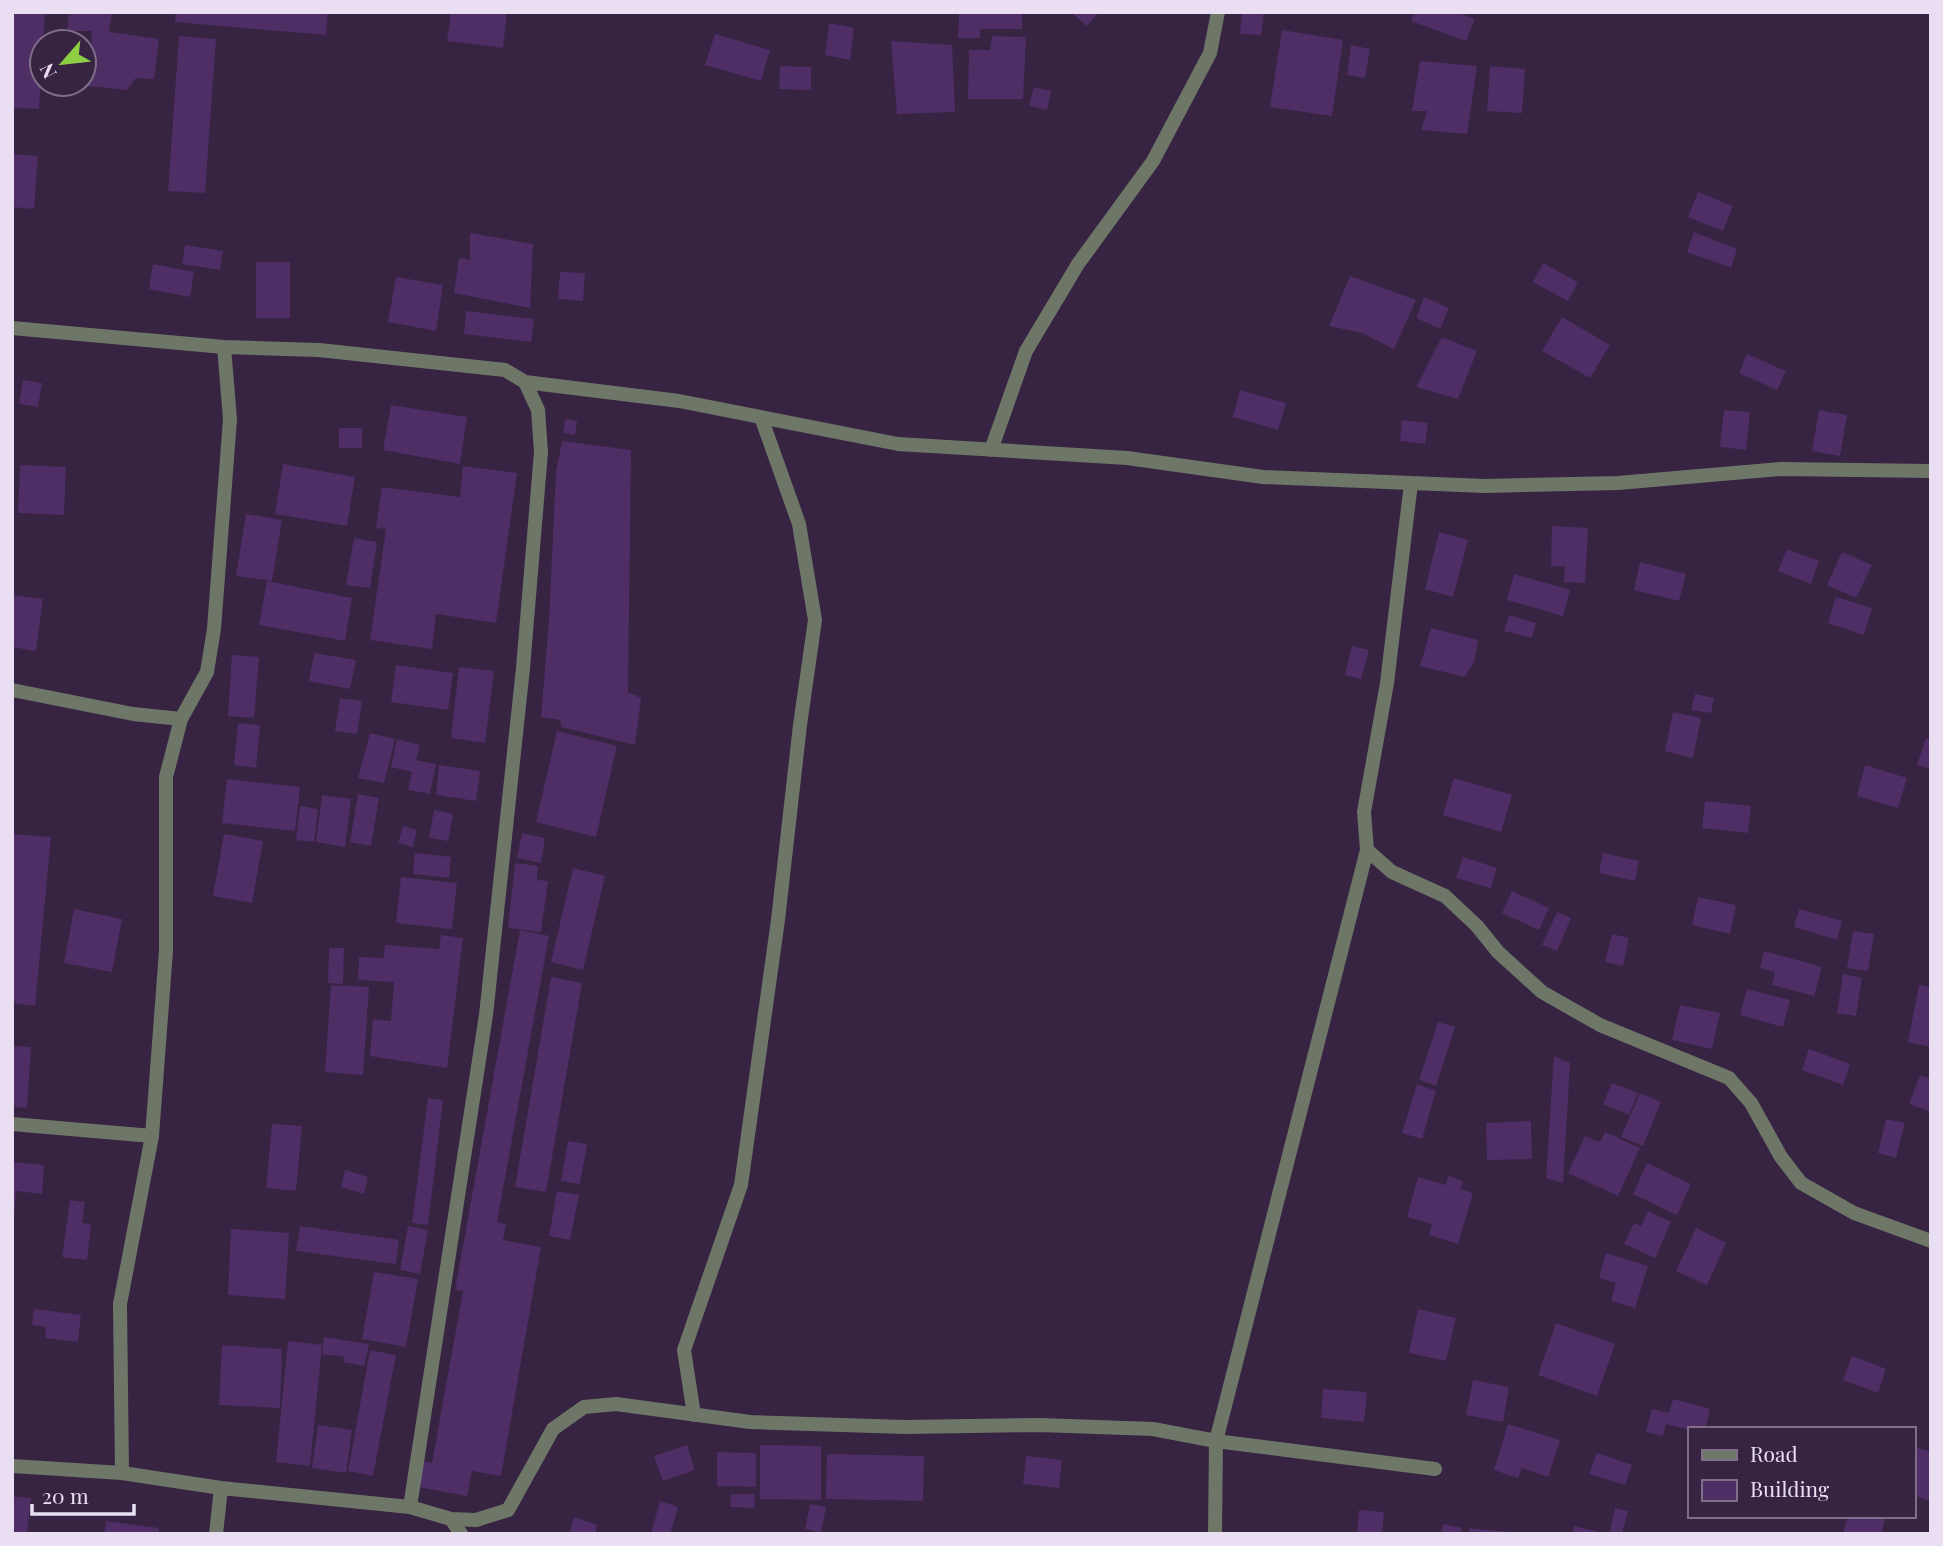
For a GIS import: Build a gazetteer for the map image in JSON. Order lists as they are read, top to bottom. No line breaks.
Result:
{"legend":["Road","Building"],"scale_bar":"20 m","north":"bottom left"}
